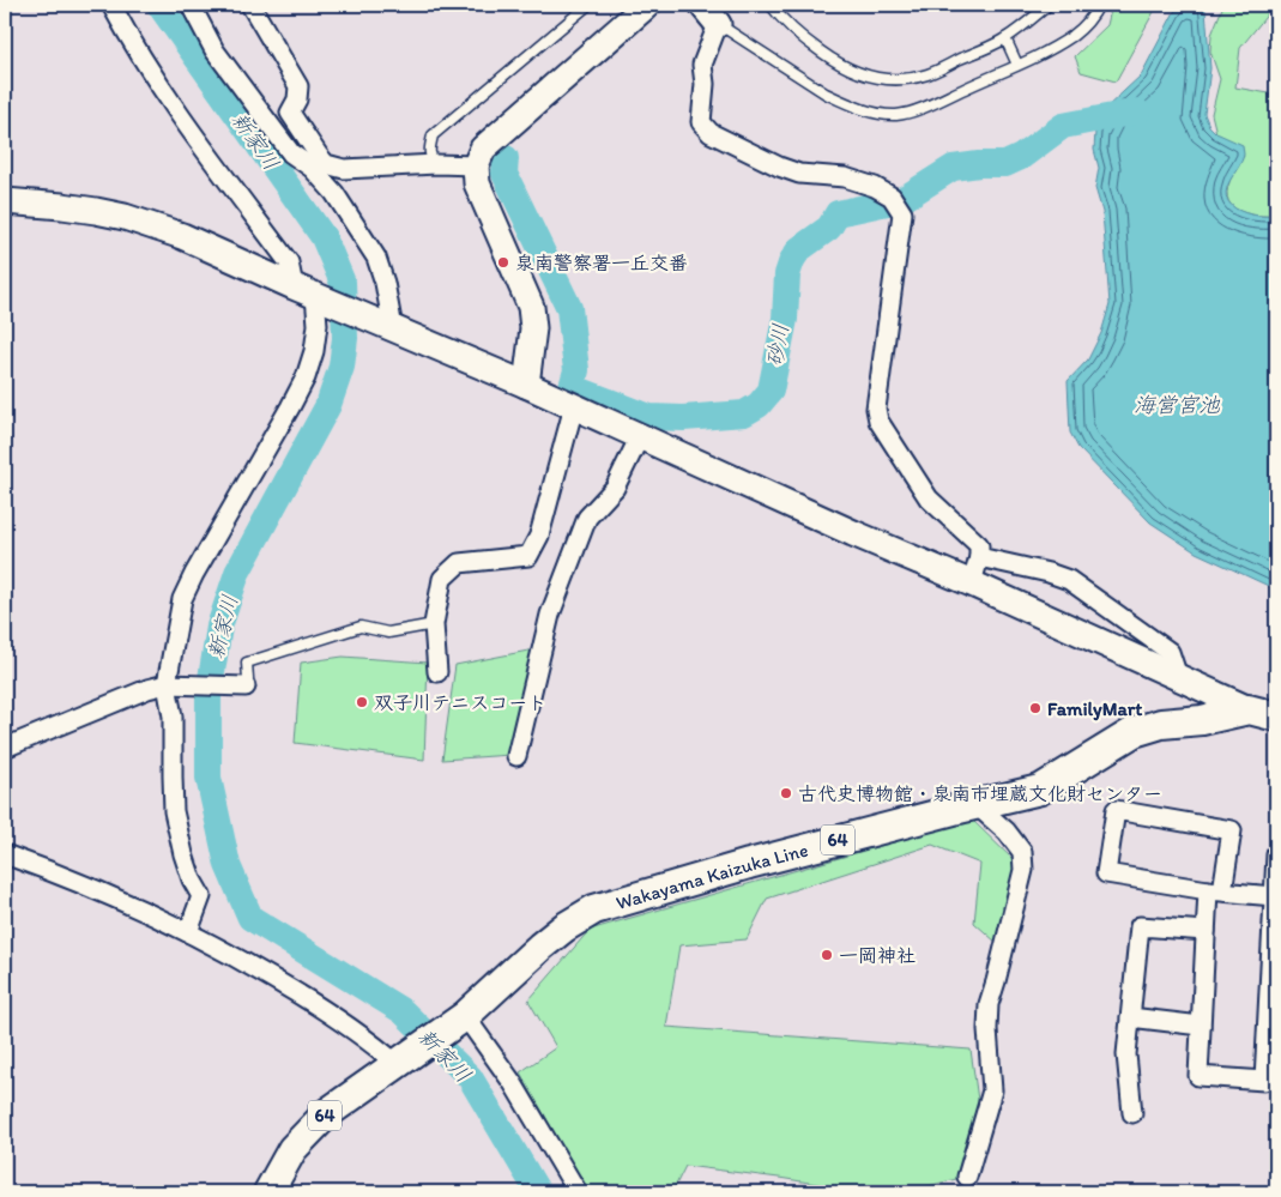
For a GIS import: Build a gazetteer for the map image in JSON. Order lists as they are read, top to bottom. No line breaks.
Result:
{"streets":{"main road":["64","Wakayama Kaizuka Line"]},"water":["新家川","砂川","海営宮池"],"places":["泉南警察署一丘交番","双子川テニスコート","FamilyMart","古代史博物館・泉南市埋蔵文化財センター","一岡神社"]}
